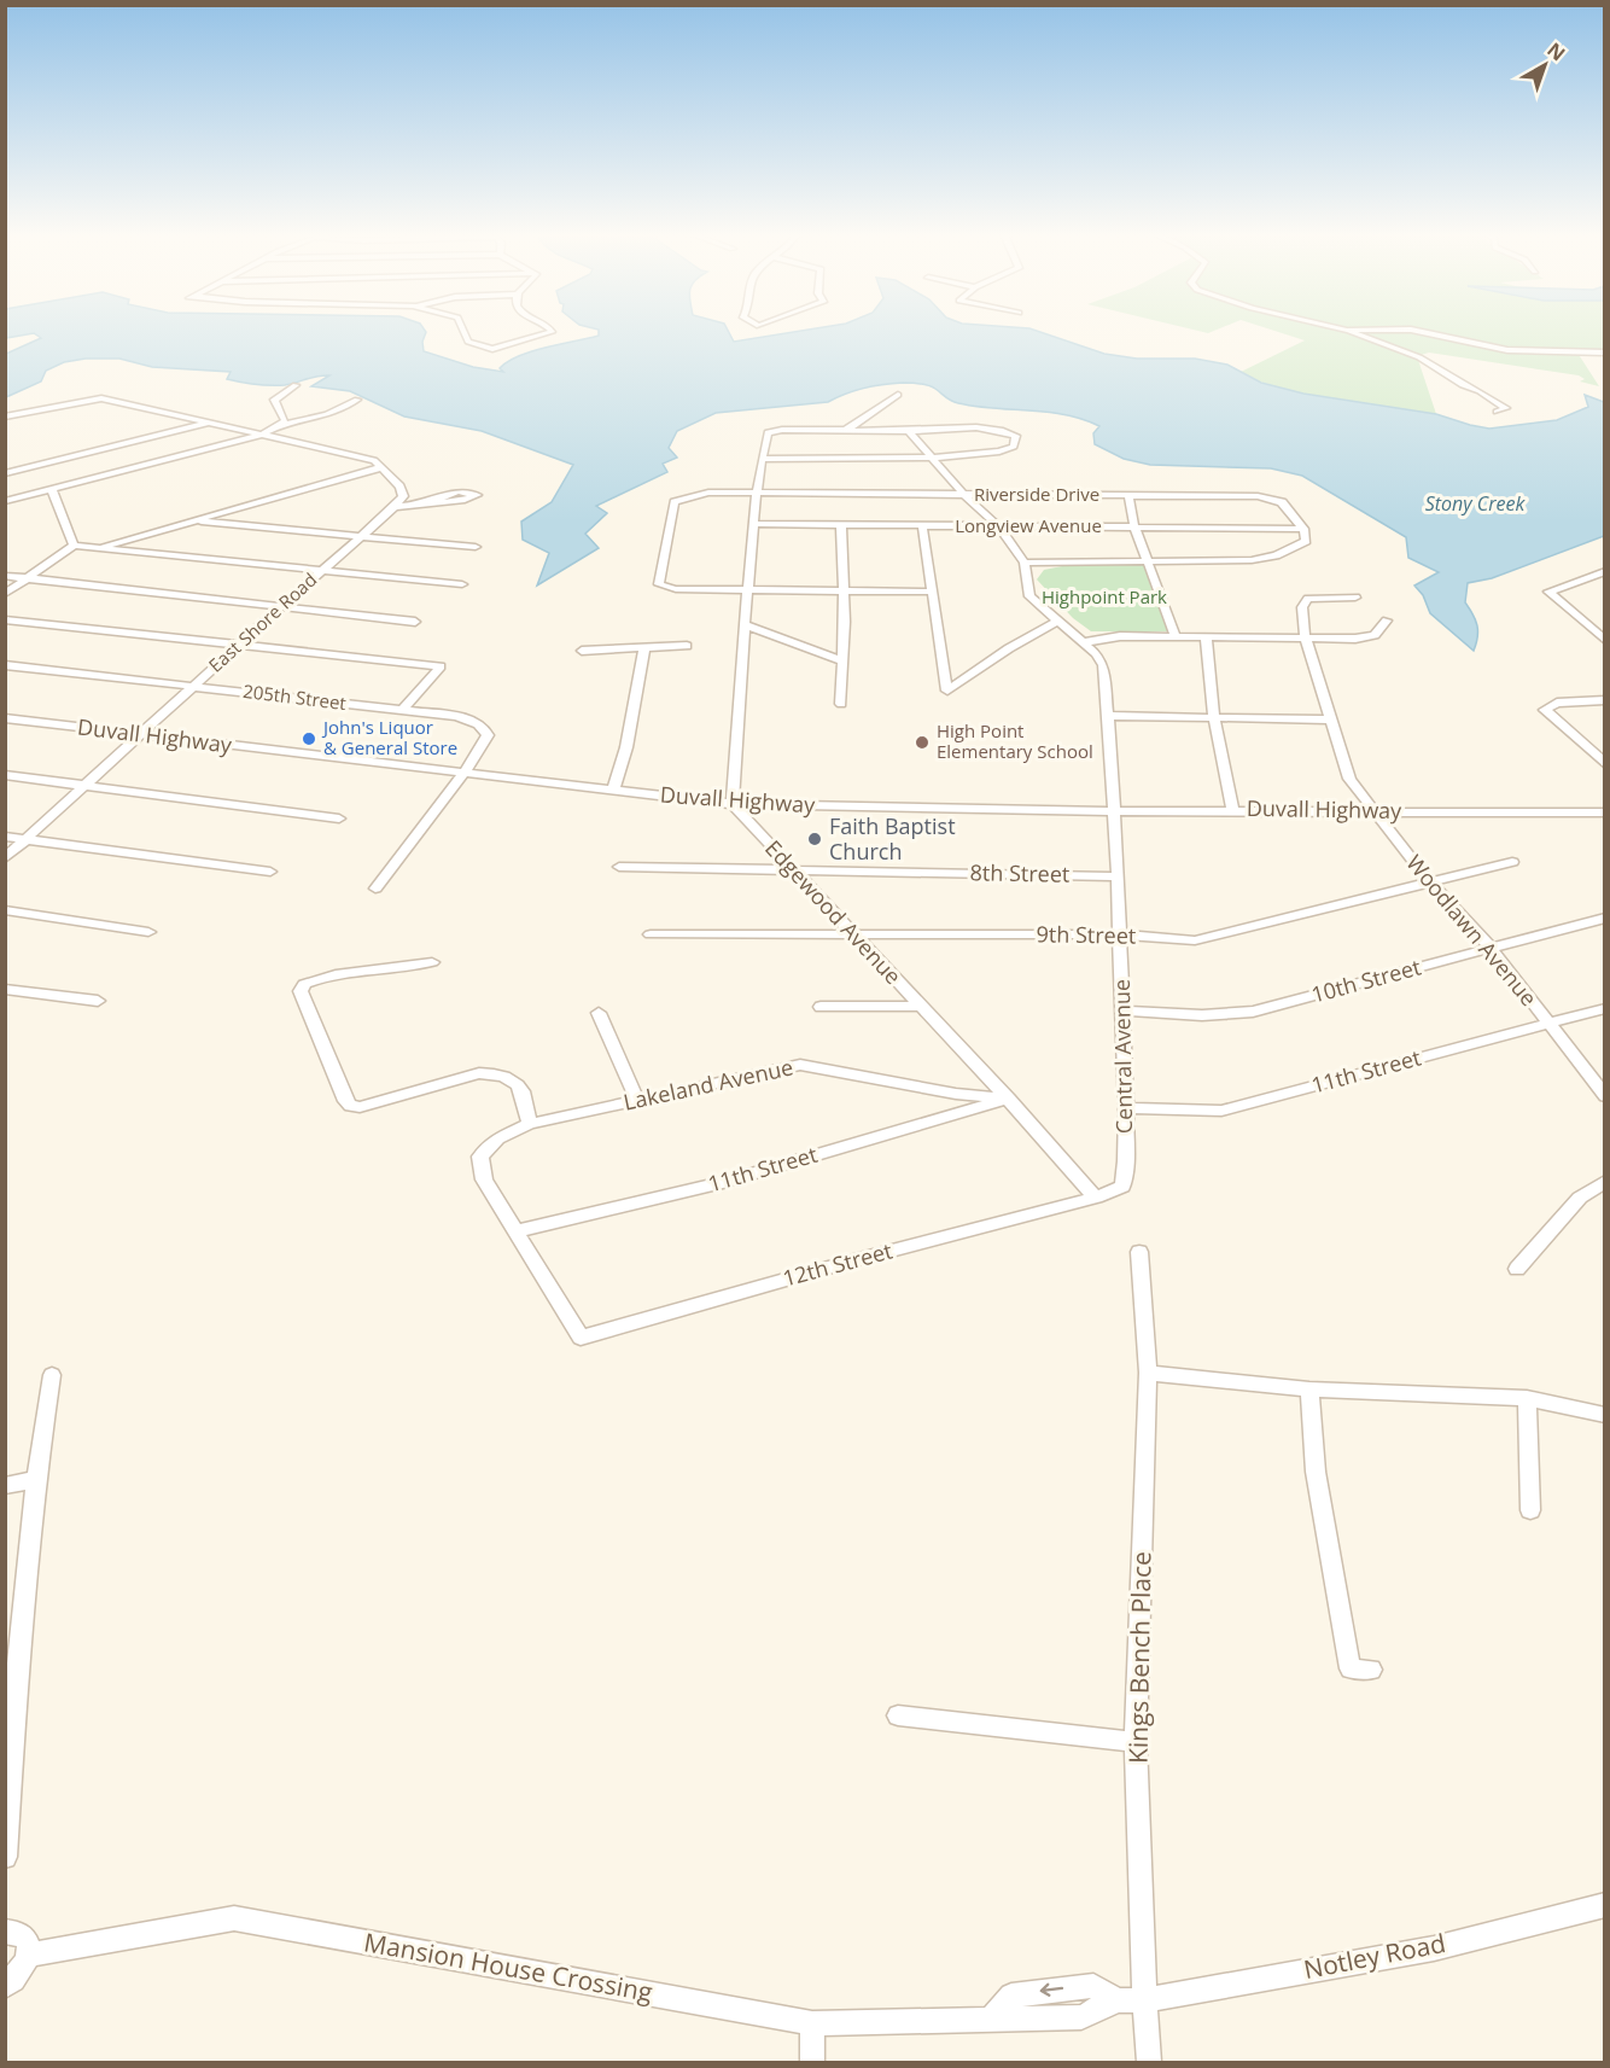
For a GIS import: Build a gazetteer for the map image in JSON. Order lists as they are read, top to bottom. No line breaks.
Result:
{"streets":{"street":["Riverside Drive","Longview Avenue","East Shore Road","205th Street","Duvall Highway","8th Street","Edgewood Avenue","Woodlawn Avenue","9th Street","10th Street","Central Avenue","11th Street","Lakeland Avenue","12th Street","Kings Bench Place","Notley Road","Mansion House Crossing"]},"crossings":[["Riverside Drive","Longview Avenue"],["East Shore Road","205th Street"],["East Shore Road","Duvall Highway"],["205th Street","Duvall Highway"],["Duvall Highway","Edgewood Avenue"],["Duvall Highway","Woodlawn Avenue"],["Duvall Highway","Central Avenue"],["8th Street","Edgewood Avenue"],["8th Street","Central Avenue"],["Edgewood Avenue","9th Street"],["Edgewood Avenue","Central Avenue"],["Edgewood Avenue","11th Street"],["Edgewood Avenue","Lakeland Avenue"],["Edgewood Avenue","12th Street"],["Woodlawn Avenue","9th Street"],["Woodlawn Avenue","10th Street"],["Woodlawn Avenue","11th Street"],["9th Street","Central Avenue"],["10th Street","Central Avenue"],["Central Avenue","11th Street"],["Central Avenue","12th Street"],["11th Street","Lakeland Avenue"],["11th Street","12th Street"],["Lakeland Avenue","12th Street"],["Kings Bench Place","Notley Road"],["Kings Bench Place","Mansion House Crossing"],["Notley Road","Mansion House Crossing"]],"water":["Stony Creek"],"parks":["Highpoint Park"],"places":["John's Liquor & General Store","High Point Elementary School","Faith Baptist Church"],"north":"top right"}
